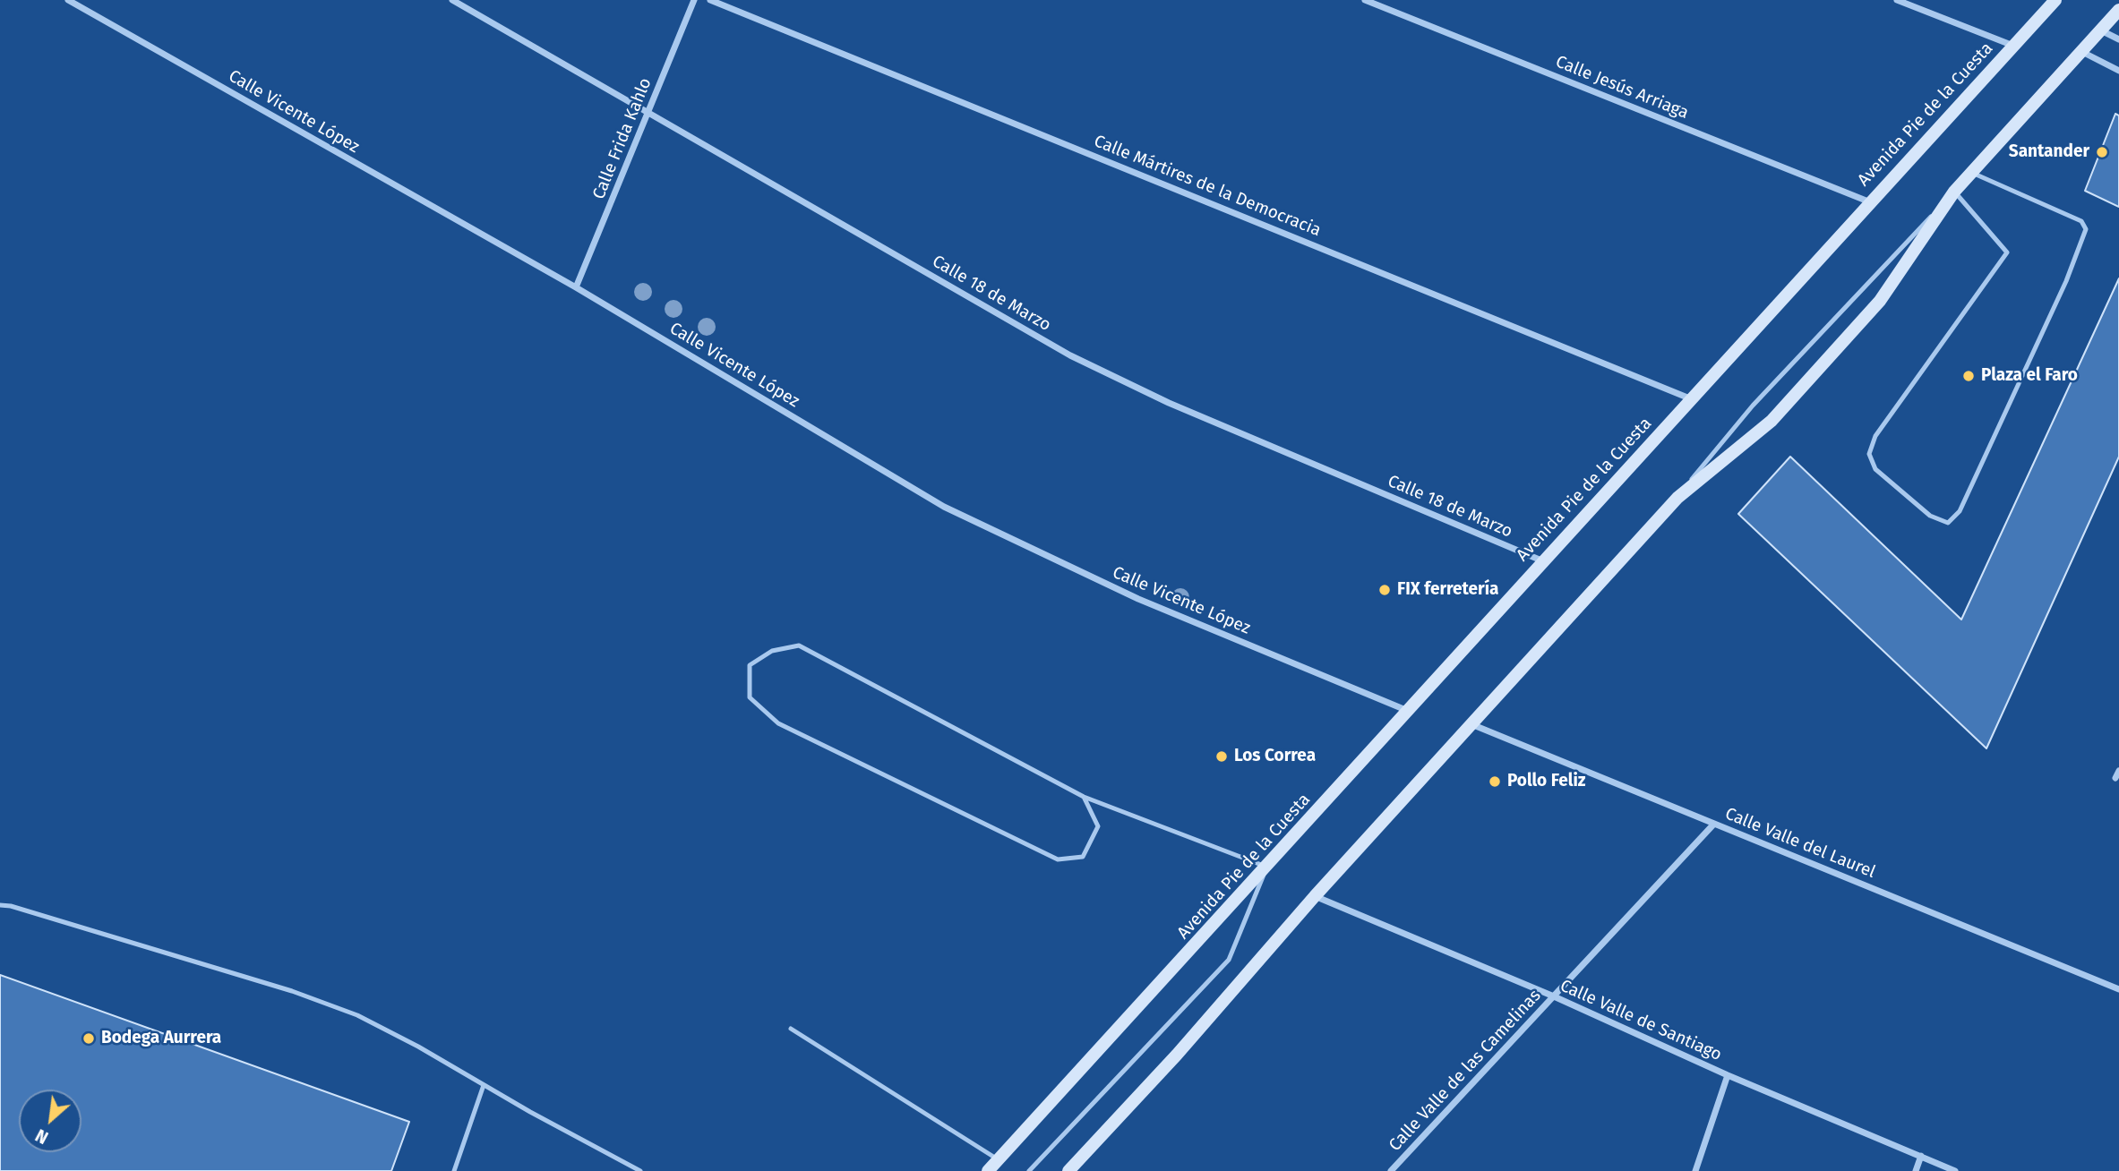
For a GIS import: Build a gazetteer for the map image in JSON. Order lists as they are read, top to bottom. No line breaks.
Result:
{"streets":{"main road":["Avenida Pie de la Cuesta"],"street":["Calle Jesús Arriaga","Calle Vicente López","Calle Frida Kahlo","Calle Mártires de la Democracia","Calle 18 de Marzo","Calle Valle del Laurel","Calle Valle de Santiago","Calle Valle de las Camelinas"]},"crossings":[["Calle Jesús Arriaga","Avenida Pie de la Cuesta"],["Calle Vicente López","Avenida Pie de la Cuesta"],["Calle Vicente López","Calle Frida Kahlo"],["Avenida Pie de la Cuesta","Calle Mártires de la Democracia"],["Avenida Pie de la Cuesta","Calle 18 de Marzo"],["Calle Frida Kahlo","Calle 18 de Marzo"],["Calle Valle del Laurel","Calle Valle de las Camelinas"],["Calle Valle de Santiago","Calle Valle de las Camelinas"]],"places":["Santander","Plaza el Faro","FIX ferretería","Los Correa","Pollo Feliz","Bodega Aurrera"],"north":"bottom left"}
